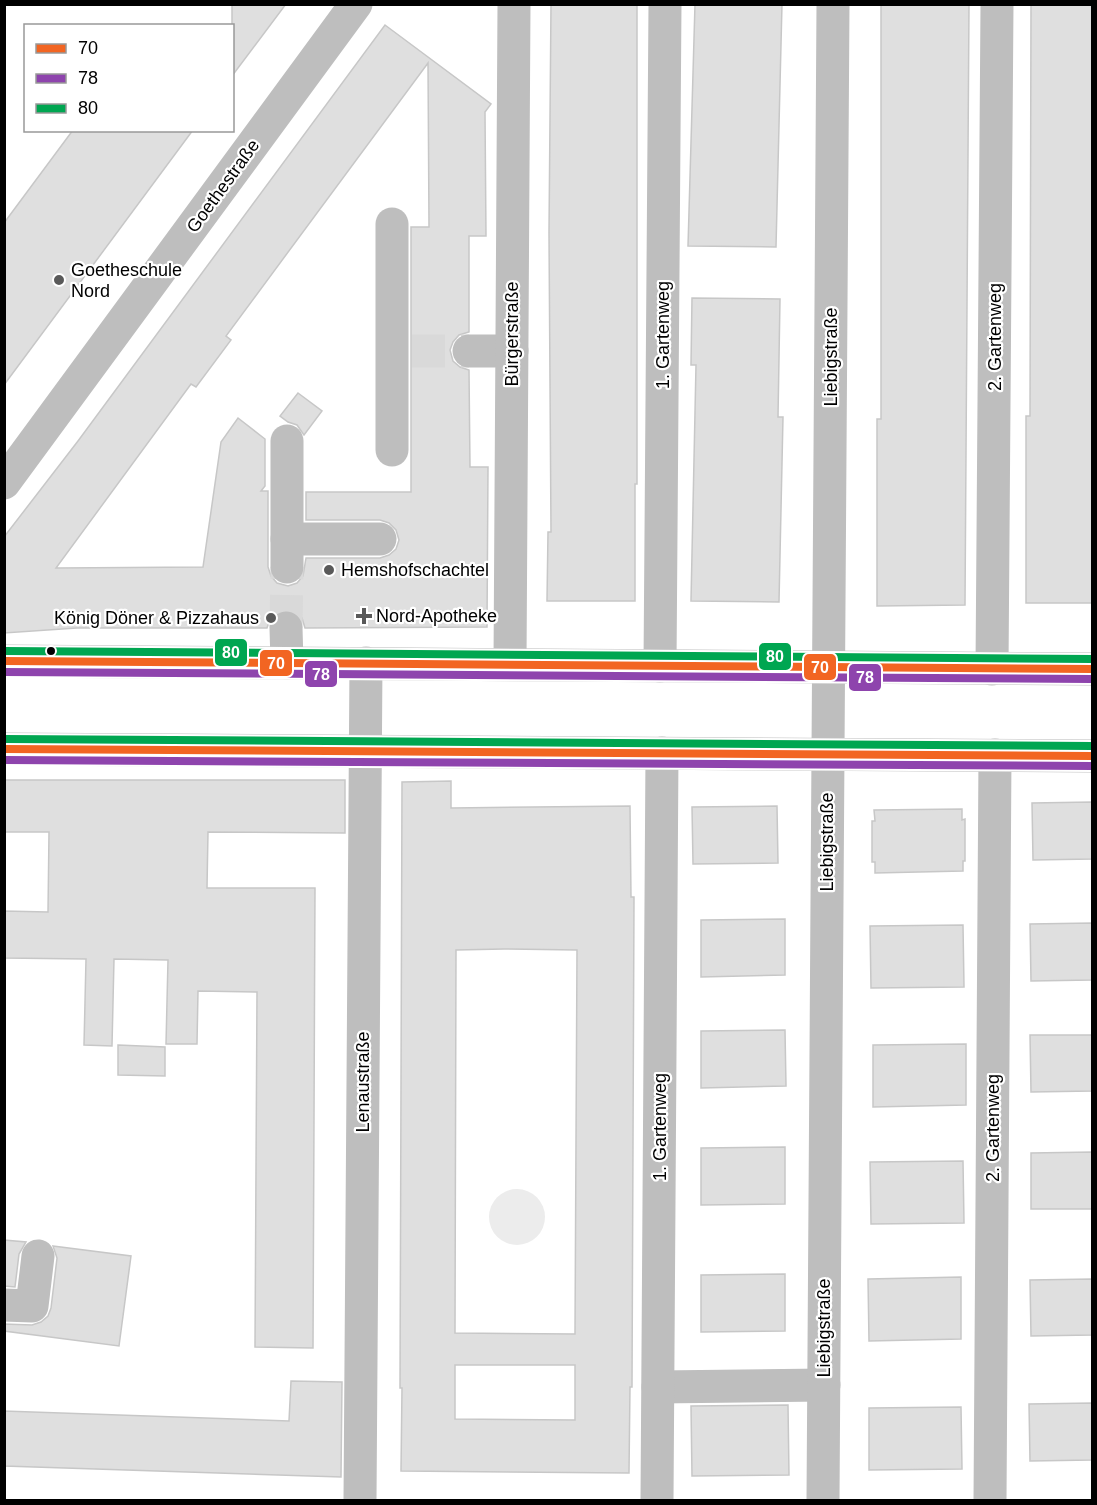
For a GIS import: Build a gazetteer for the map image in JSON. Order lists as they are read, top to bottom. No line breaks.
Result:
{"streets":{"street":["Goethestraße","Bürgerstraße","1. Gartenweg","2. Gartenweg","Liebigstraße","Lenaustraße"]},"places":{"other":["Goetheschule Nord","Hemshofschachtel","König Döner & Pizzahaus"],"health":["Nord-Apotheke"]},"lines":["transit line 80","transit line 70","transit line 78"],"legend":["70","78","80"]}
